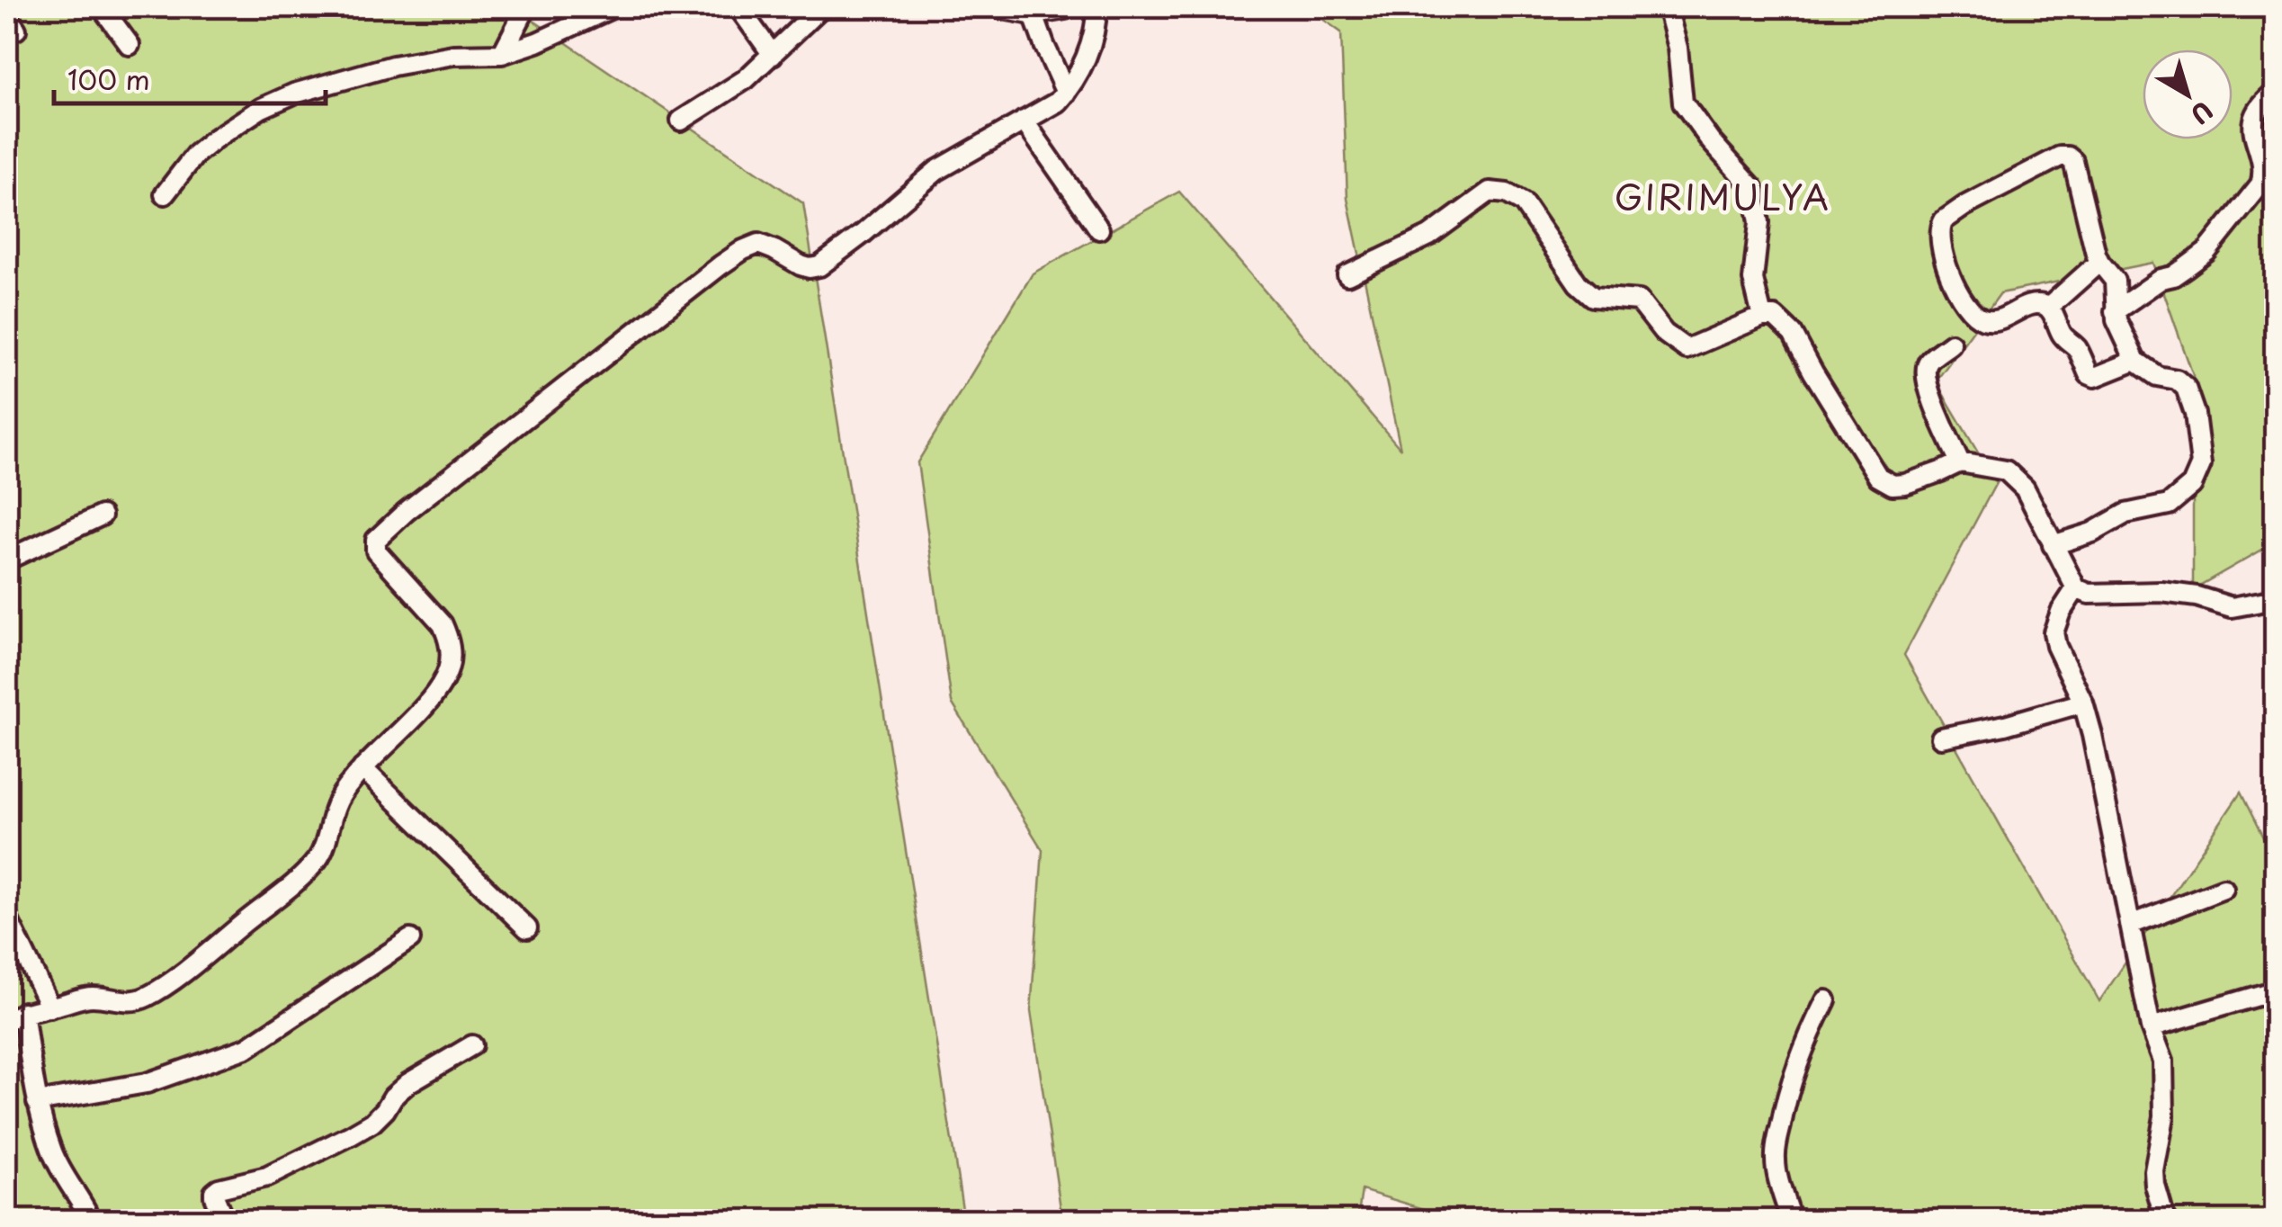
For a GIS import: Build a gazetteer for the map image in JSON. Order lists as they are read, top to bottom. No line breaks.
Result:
{"districts":["GIRIMULYA"],"scale_bar":"100 m","north":"bottom right"}
